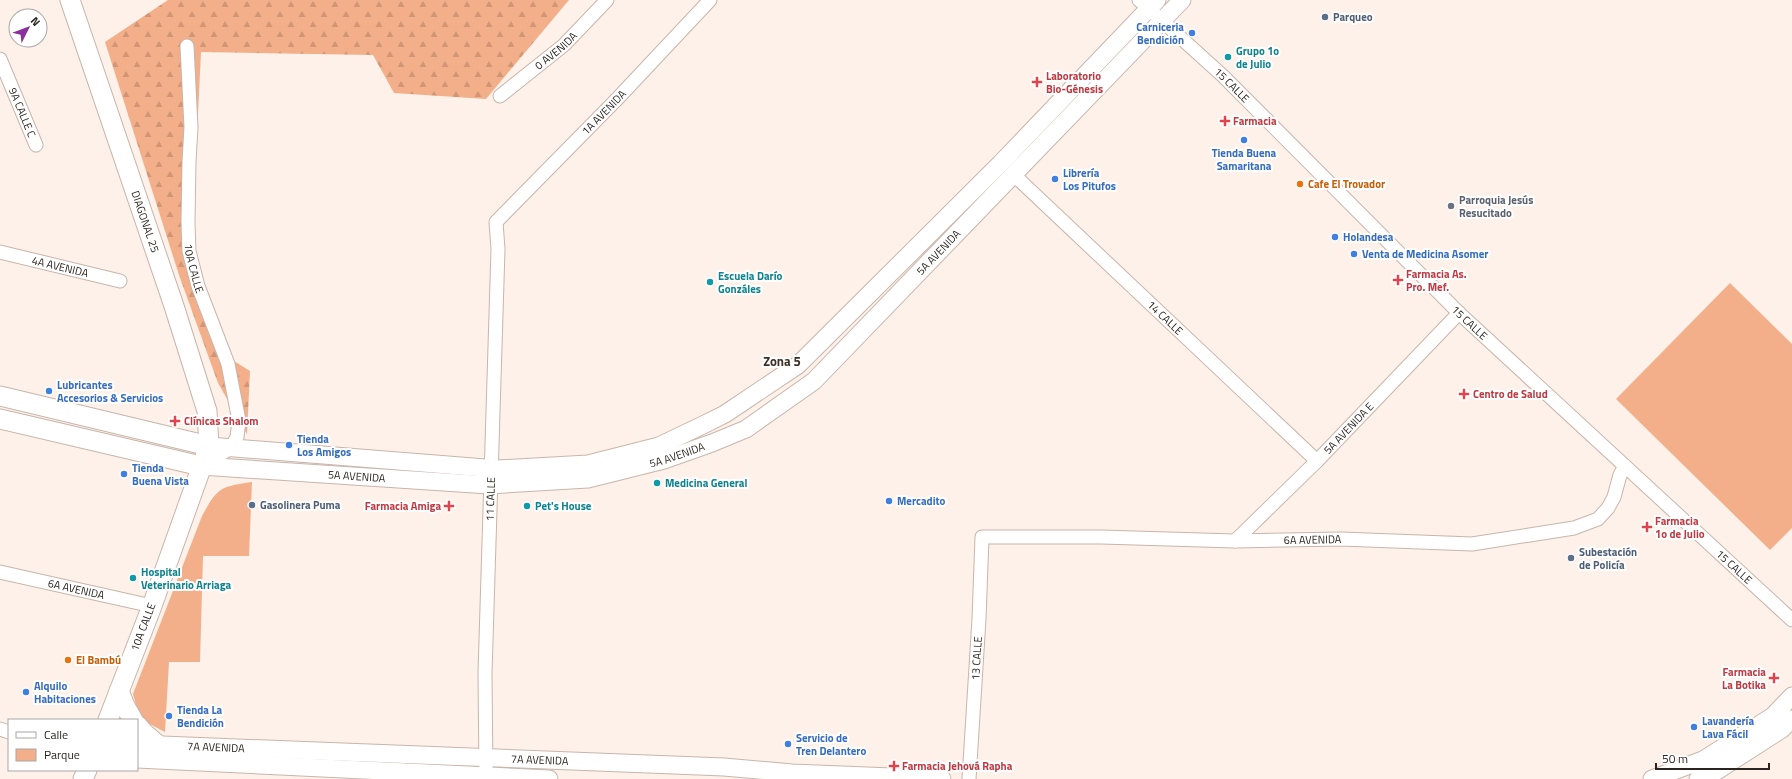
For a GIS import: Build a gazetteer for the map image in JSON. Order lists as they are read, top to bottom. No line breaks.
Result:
{"streets":{"main road":["DIAGONAL 25","5A AVENIDA","10A CALLE"],"street":["0 AVENIDA","15 CALLE","1A AVENIDA","9A CALLE C","4A AVENIDA","14 CALLE","5A AVENIDA E","11 CALLE","6A AVENIDA","13 CALLE","7A AVENIDA"]},"crossings":[["15 CALLE","5A AVENIDA"],["15 CALLE","5A AVENIDA E"],["15 CALLE","6A AVENIDA"],["1A AVENIDA","11 CALLE"],["DIAGONAL 25","5A AVENIDA"],["DIAGONAL 25","10A CALLE"],["5A AVENIDA","10A CALLE"],["5A AVENIDA","14 CALLE"],["5A AVENIDA","11 CALLE"],["10A CALLE","6A AVENIDA"],["14 CALLE","5A AVENIDA E"],["5A AVENIDA E","6A AVENIDA"],["11 CALLE","7A AVENIDA"],["6A AVENIDA","13 CALLE"]],"districts":["Zona 5"],"places":{"other":["Parqueo","Carniceria Bendición","Grupo 1o de Julio","Tienda Buena Samaritana","Librería Los Pitufos","Cafe El Trovador","Parroquia Jesús Resucitado","Holandesa","Venta de Medicina Asomer","Escuela Darío Gonzáles","Lubricantes Accesorios & Servicios","Tienda Los Amigos","Tienda Buena Vista","Medicina General","Mercadito","Gasolinera Puma","Pet's House","Subestación de Policía","Hospital Veterinario Arriaga","El Bambú","Alquilo Habitaciones","Tienda La Bendición","Lavandería Lava Fácil","Servicio de Tren Delantero"],"health":["Laboratorio Bio-Génesis","Farmacia","Farmacia As. Pro. Mef.","Centro de Salud","Clínicas Shalom","Farmacia Amiga","Farmacia 1o de Julio","Farmacia La Botika","Farmacia Jehová Rapha"]},"legend":["Calle","Parque"],"scale_bar":"50 m","north":"top right"}
